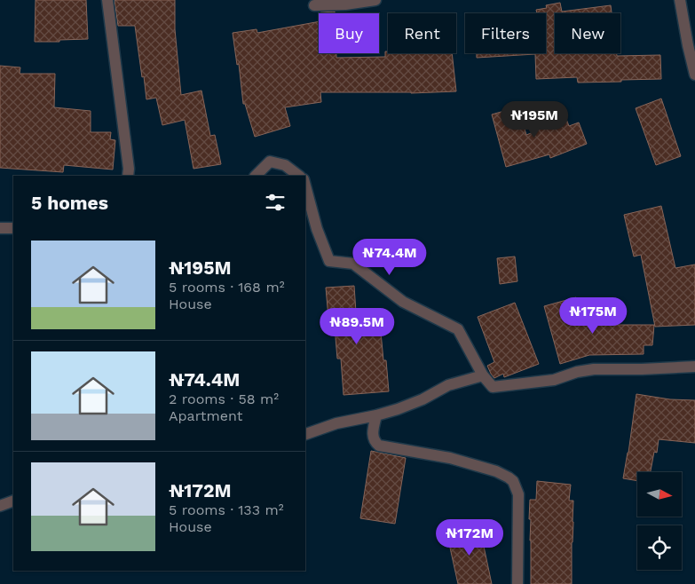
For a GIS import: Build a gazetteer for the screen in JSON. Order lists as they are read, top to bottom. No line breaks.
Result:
{"north":"right","page":{"chip":["Buy","Rent","Filters","New"],"price":["₦195M","₦74.4M","₦175M","₦89.5M","₦172M"],"heading":"5 homes","list":[{"name":"₦195M","note":"5 rooms · 168 m² · House"},{"name":"₦74.4M","note":"2 rooms · 58 m² · Apartment"},{"name":"₦172M","note":"5 rooms · 133 m² · House"}]}}
